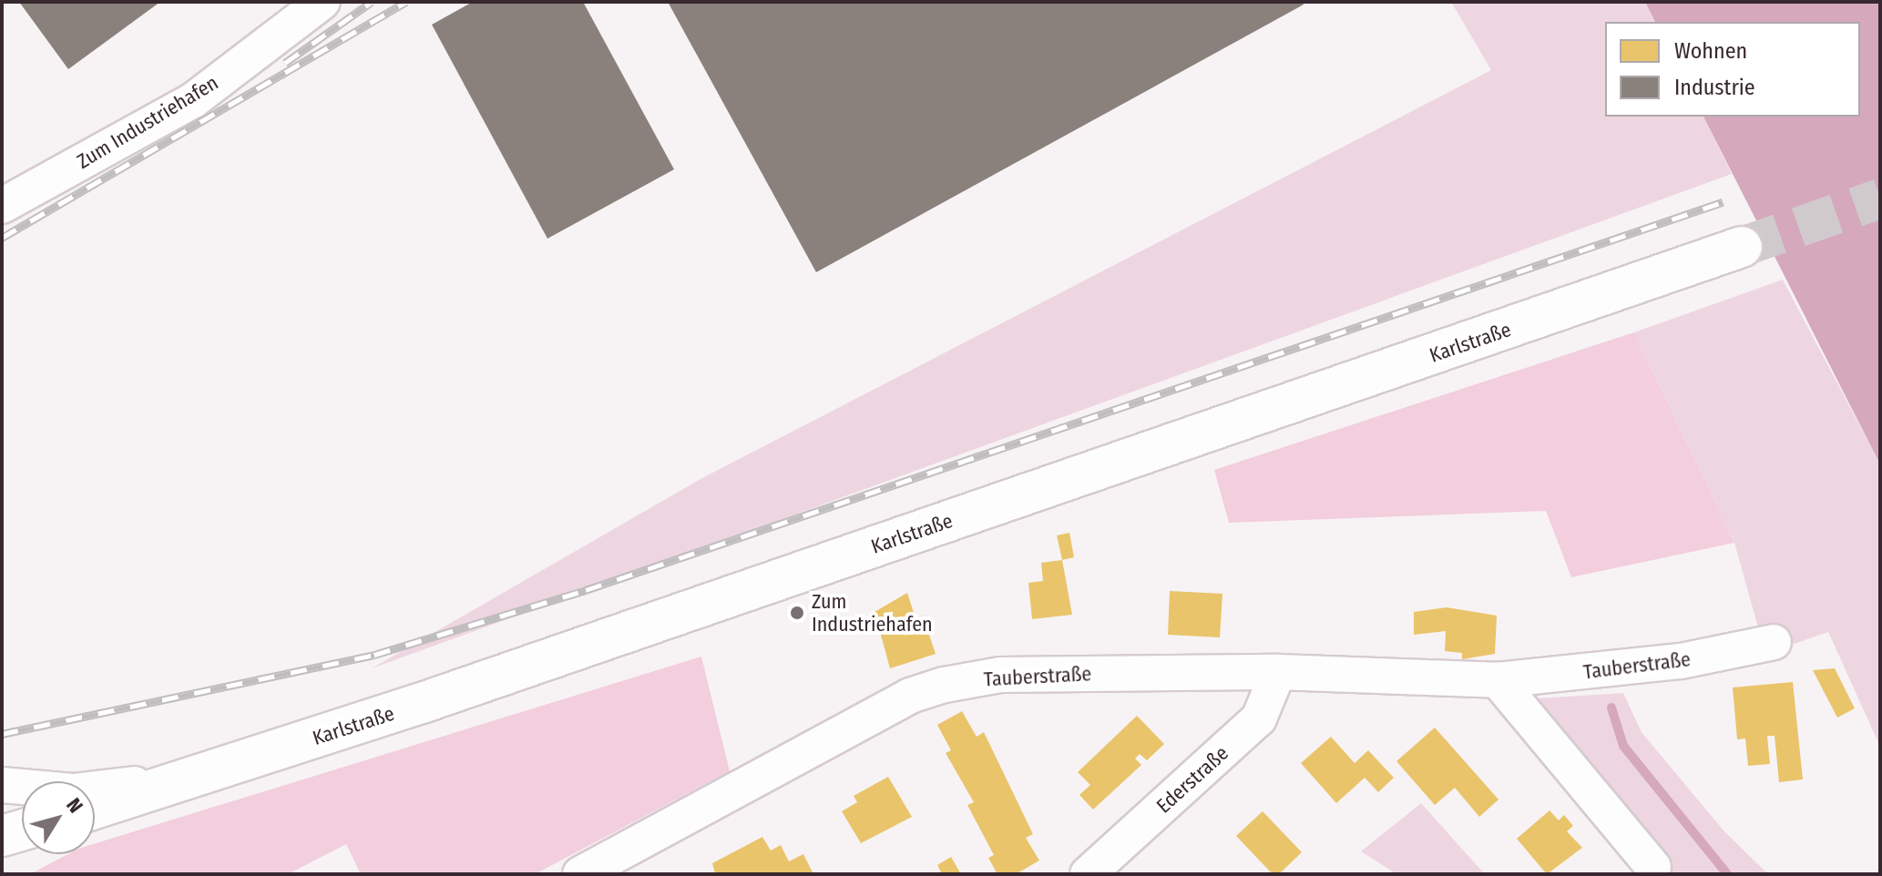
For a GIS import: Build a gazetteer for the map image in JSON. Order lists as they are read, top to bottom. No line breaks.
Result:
{"streets":{"street":["Zum Industriehafen","Karlstraße","Tauberstraße","Ederstraße"]},"crossings":[["Tauberstraße","Ederstraße"]],"places":["Zum Industriehafen"],"legend":["Wohnen","Industrie"],"north":"top right"}
